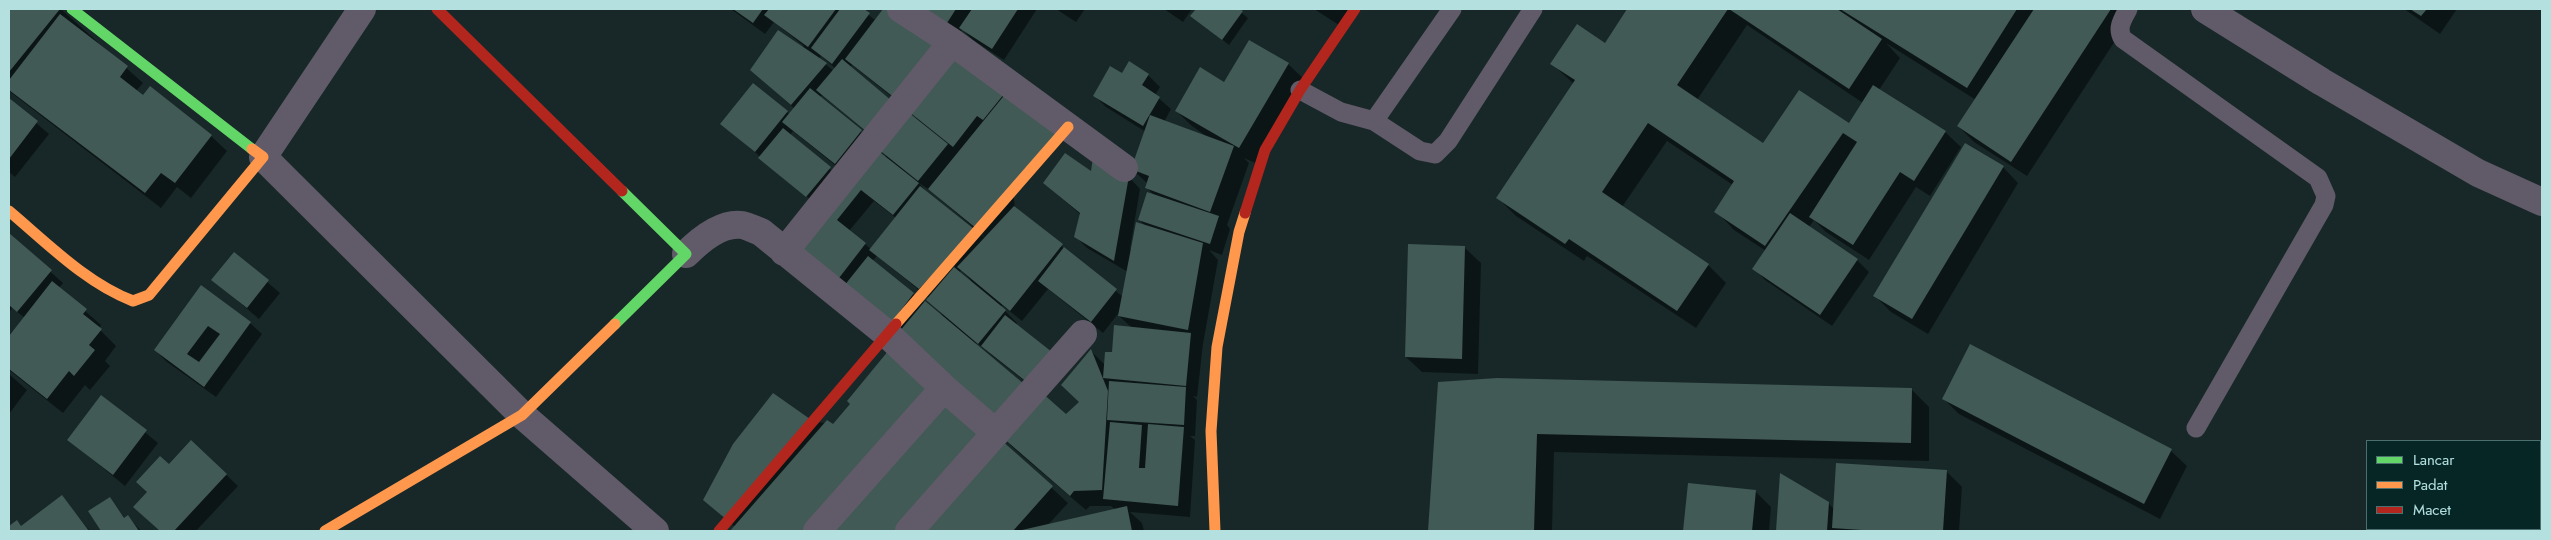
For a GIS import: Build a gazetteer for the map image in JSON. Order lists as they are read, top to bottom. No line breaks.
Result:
{"legend":["Lancar","Padat","Macet"]}
